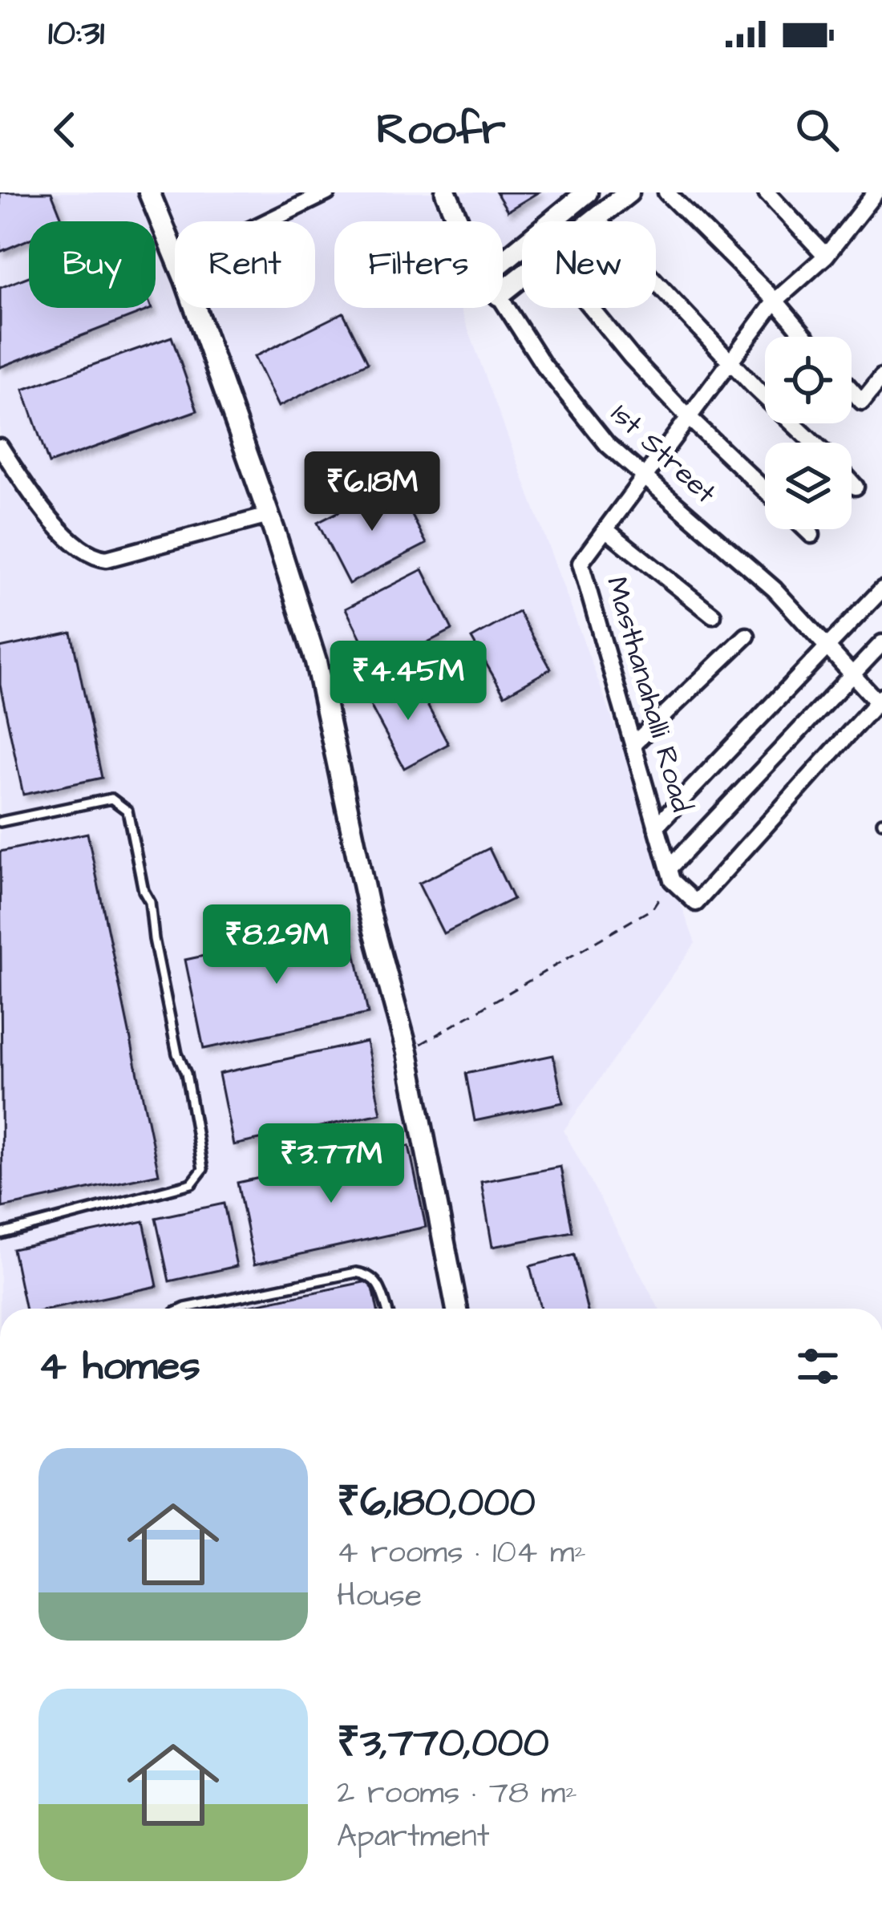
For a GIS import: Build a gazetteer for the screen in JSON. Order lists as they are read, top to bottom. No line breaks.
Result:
{"streets":{"street":["1st Street","Masthanahalli Road"]},"crossings":[["1st Street","Masthanahalli Road"]],"page":{"status":"10:31","header":"Roofr","chip":["Buy","Rent","Filters","New"],"price":["₹6.18M","₹4.45M","₹8.29M","₹3.77M"],"heading":"4 homes","list":[{"name":"₹6,180,000","note":"4 rooms · 104 m² · House"},{"name":"₹3,770,000","note":"2 rooms · 78 m² · Apartment"}]}}
